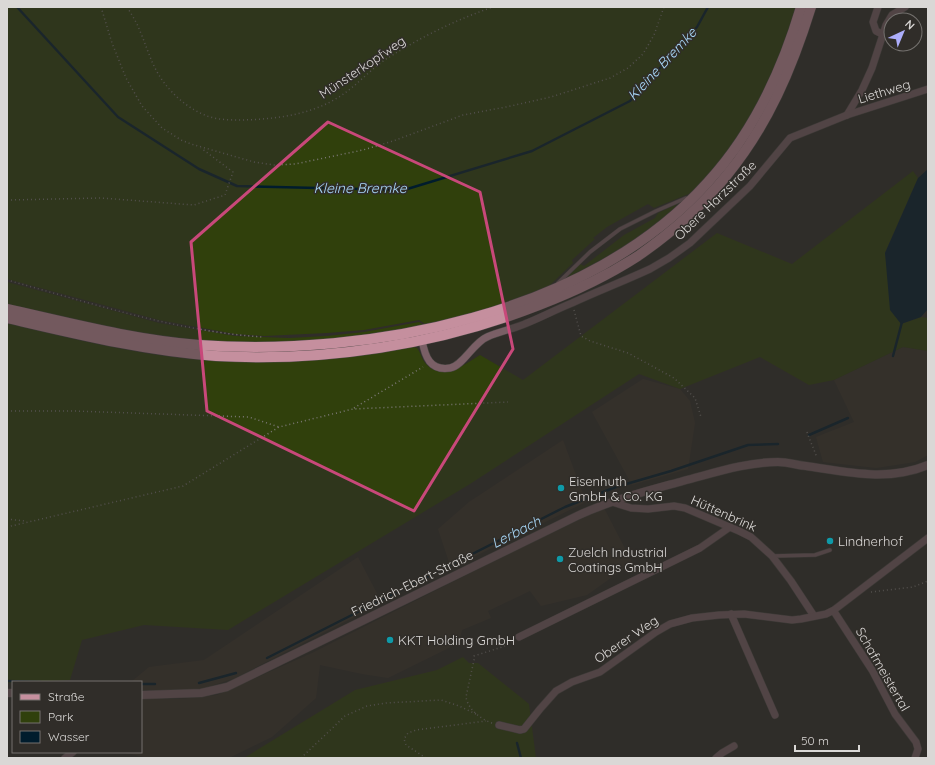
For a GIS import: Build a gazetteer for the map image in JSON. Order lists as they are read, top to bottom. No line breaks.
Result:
{"streets":{"street":["Liethweg","Obere Harzstraße","Hüttenbrink","Friedrich-Ebert-Straße","Oberer Weg","Schafmeistertal"],"path":["Münsterkopfweg"]},"crossings":[["Liethweg","Obere Harzstraße"],["Hüttenbrink","Friedrich-Ebert-Straße"],["Hüttenbrink","Oberer Weg"]],"water":["Kleine Bremke","Lerbach"],"places":["Eisenhuth GmbH & Co. KG","Lindnerhof","Zuelch Industrial Coatings GmbH","KKT Holding GmbH"],"legend":["Straße","Park","Wasser"],"scale_bar":"50 m","north":"top right"}
